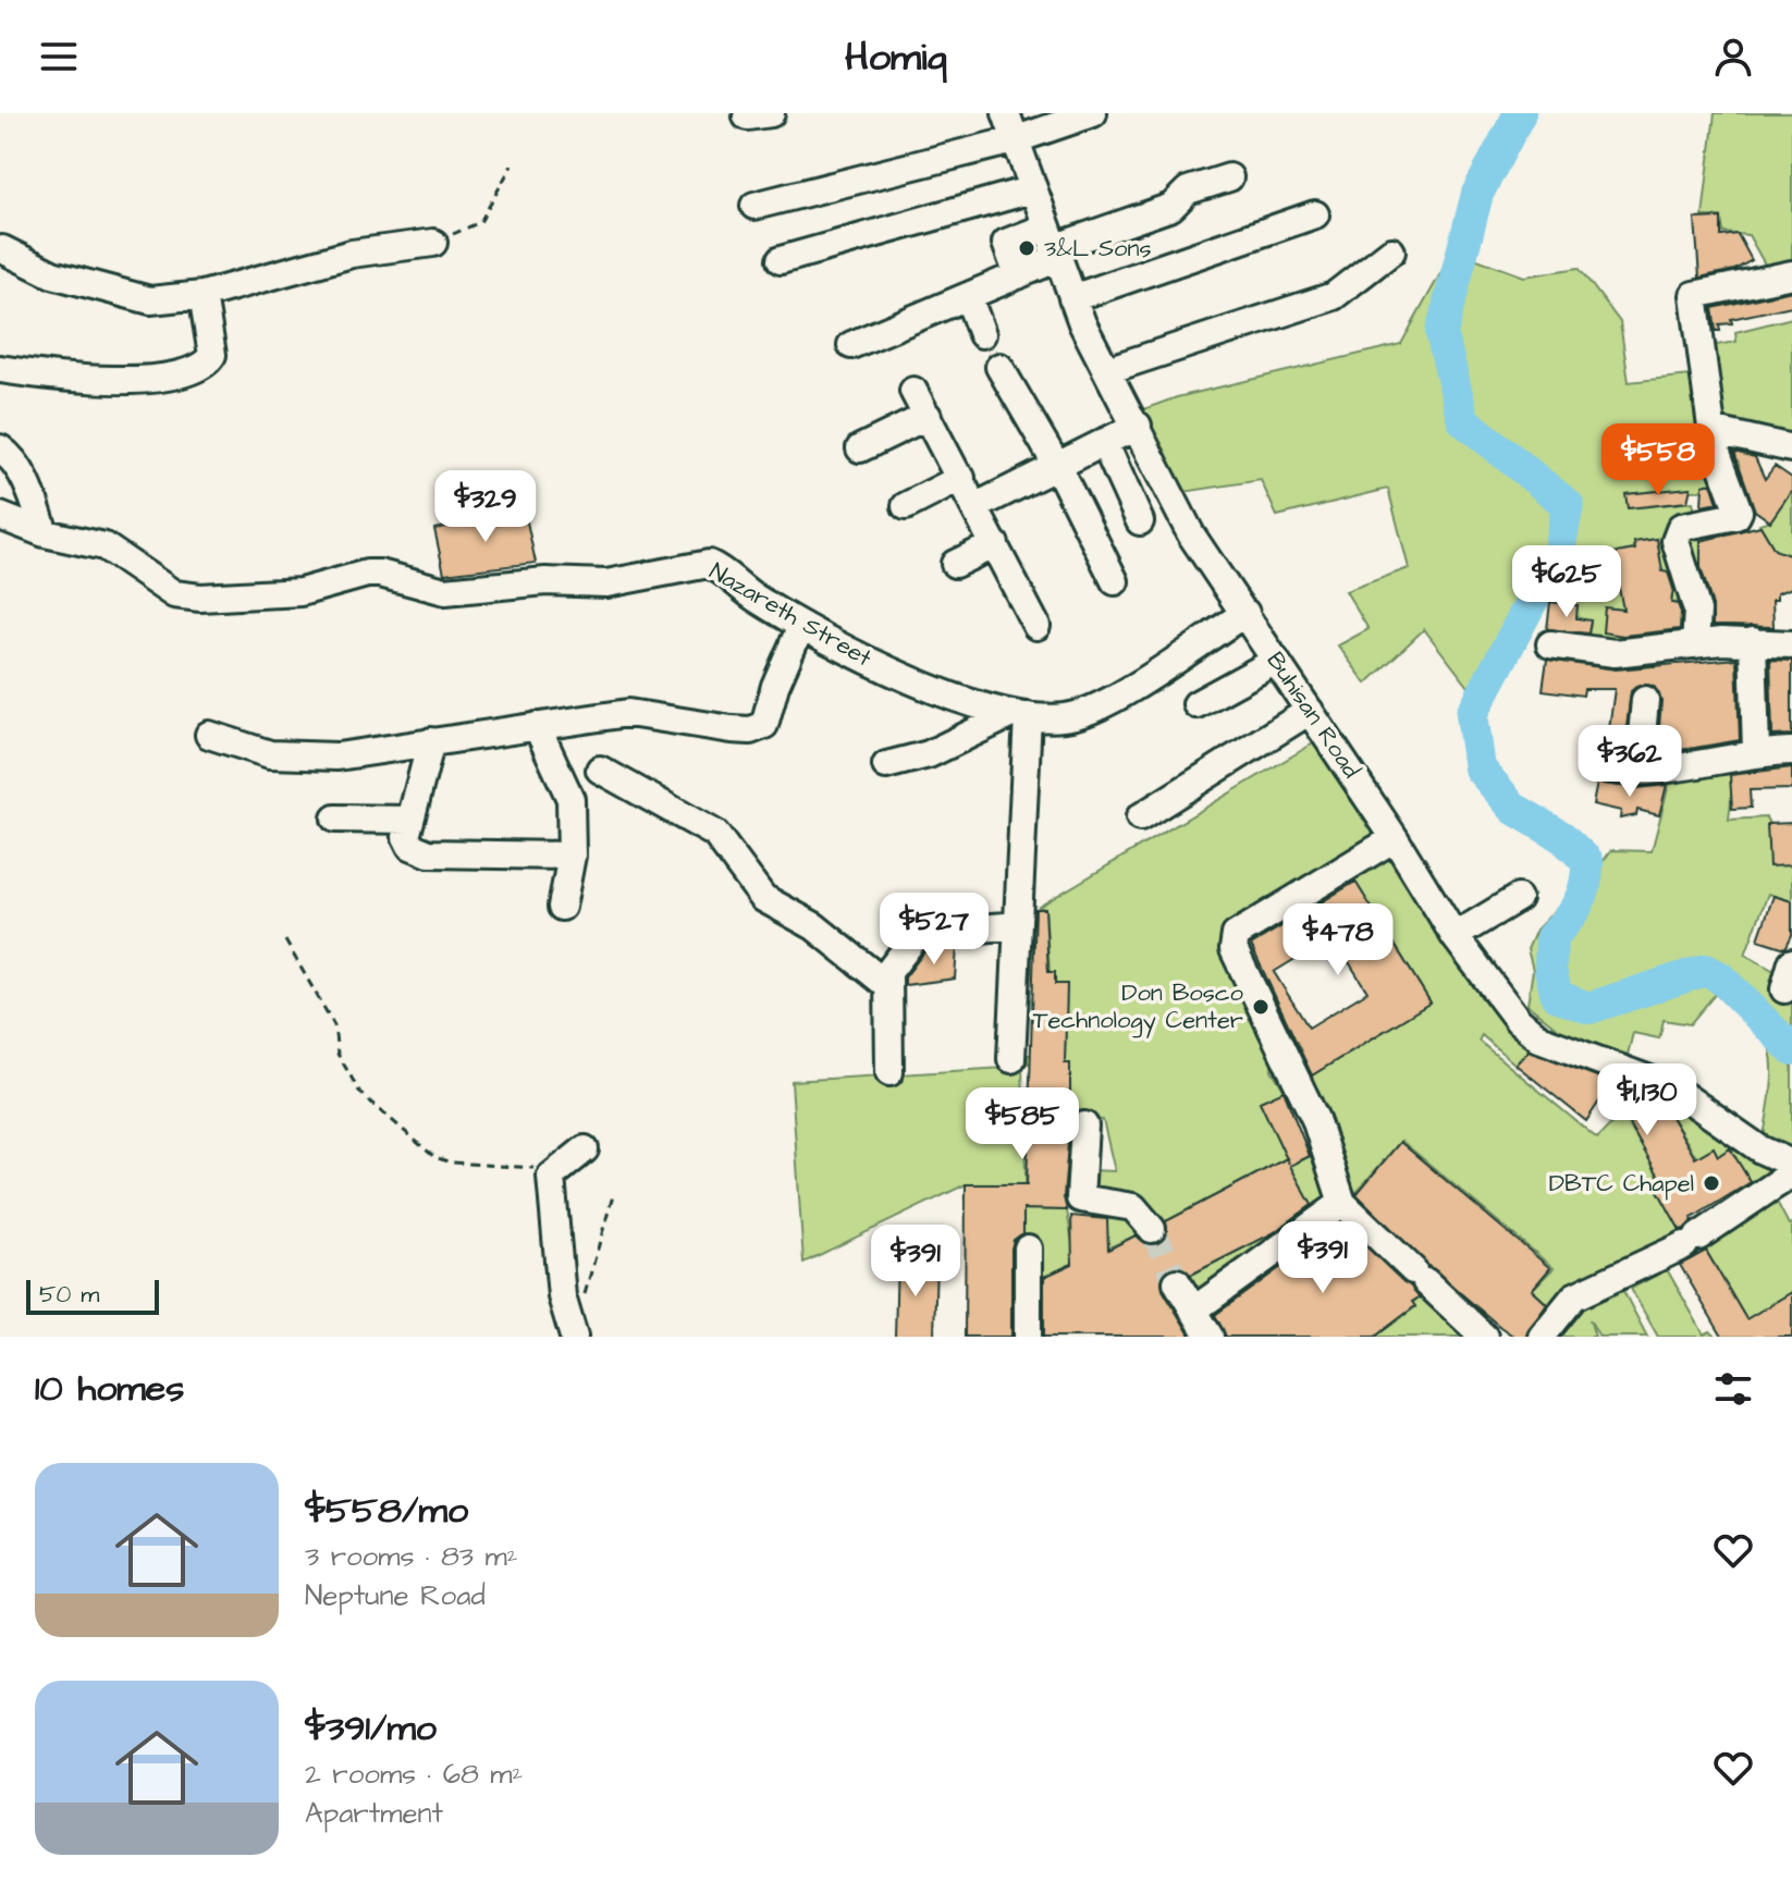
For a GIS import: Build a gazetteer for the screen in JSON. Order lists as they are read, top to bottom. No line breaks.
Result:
{"streets":{"street":["Nazareth Street","Buhisan Road"]},"crossings":[["Nazareth Street","Buhisan Road"]],"places":["3&L Sons","Don Bosco Technology Center","DBTC Chapel"],"scale_bar":"50 m","page":{"header":"Homiq","price":["$558","$329","$625","$362","$527","$478","$1,130","$585","$391","$391"],"scale":"50 m","heading":"10 homes","list":[{"name":"$558/mo","note":"3 rooms · 83 m² · Neptune Road"},{"name":"$391/mo","note":"2 rooms · 68 m² · Apartment"}]}}
